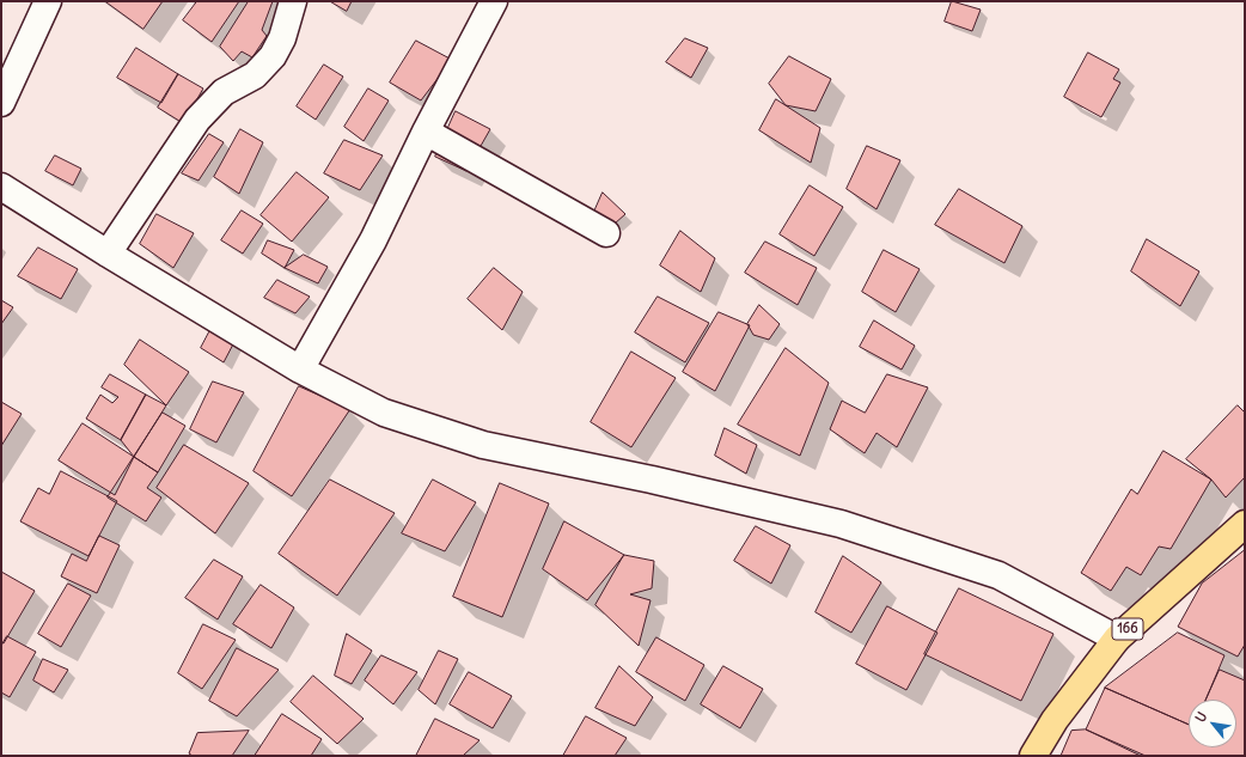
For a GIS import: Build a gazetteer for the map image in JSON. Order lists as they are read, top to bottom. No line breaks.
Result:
{"streets":{"main road":["166"]},"north":"top left"}
